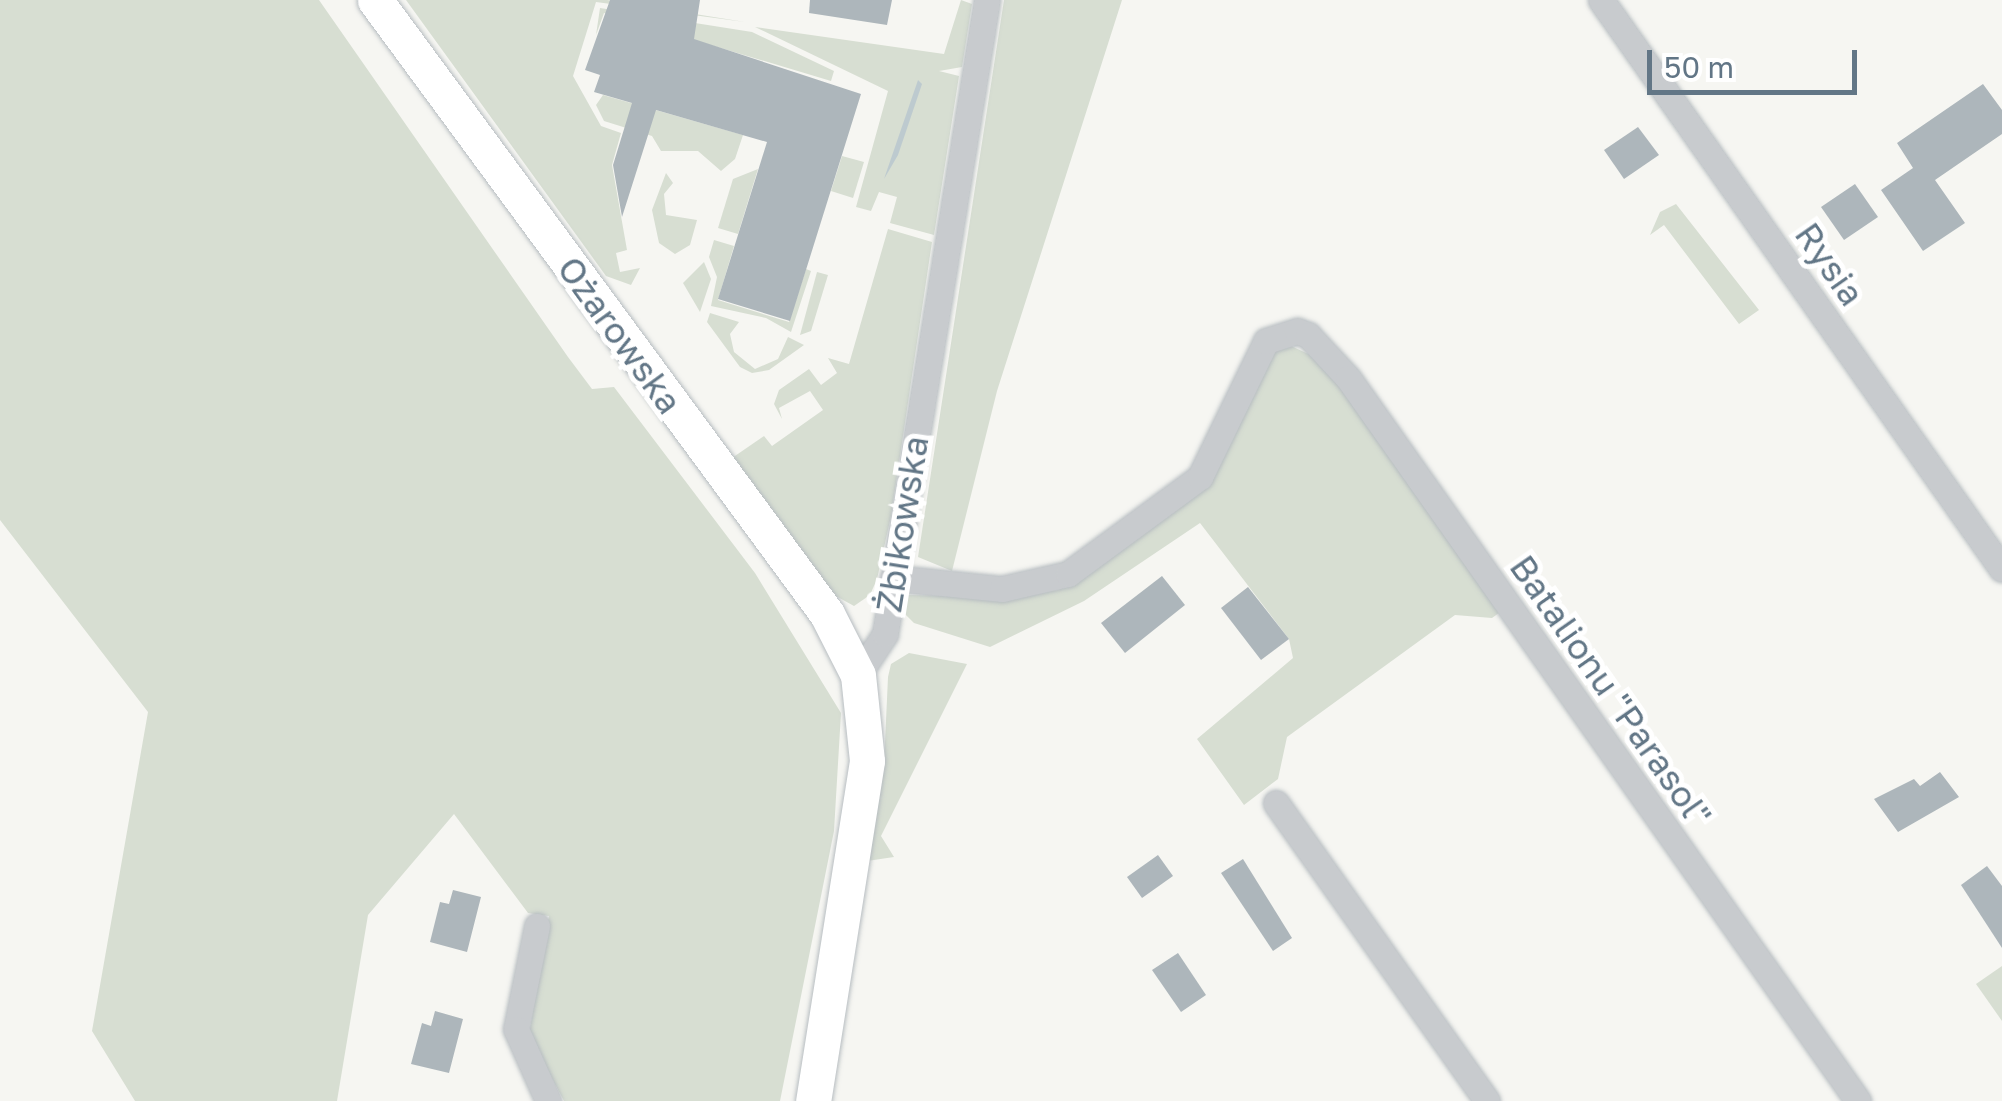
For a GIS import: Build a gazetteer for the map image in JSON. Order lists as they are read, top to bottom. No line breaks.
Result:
{"streets":{"main road":["Ożarowska"],"street":["Rysia","Żbikowska","Batalionu \"Parasol\""]},"crossings":[["Ożarowska","Żbikowska"],["Żbikowska","Batalionu \"Parasol\""]],"scale_bar":"50 m"}
